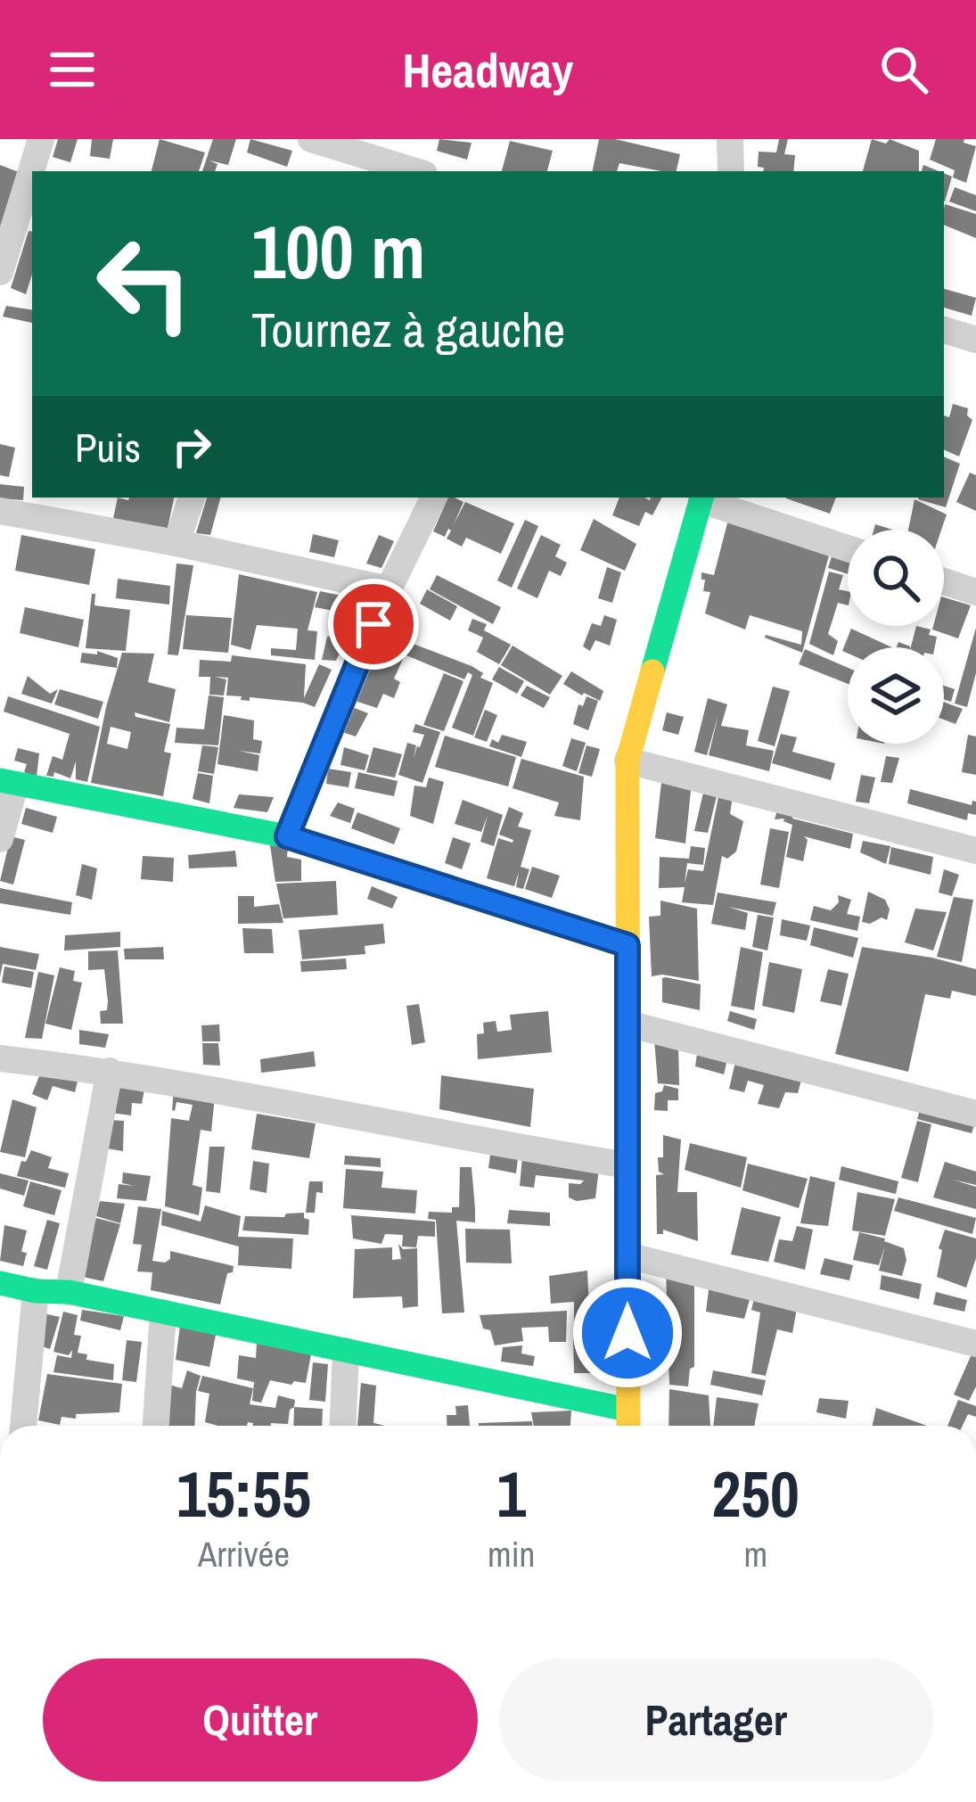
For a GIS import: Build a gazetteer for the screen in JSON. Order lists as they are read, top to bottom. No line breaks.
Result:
{"page":{"header":"Headway","turn":["100 m","Tournez à gauche"],"then":"Puis","eta":["15:55","Arrivée","1","min","250","m"],"buttons":["Quitter","Partager"]}}
